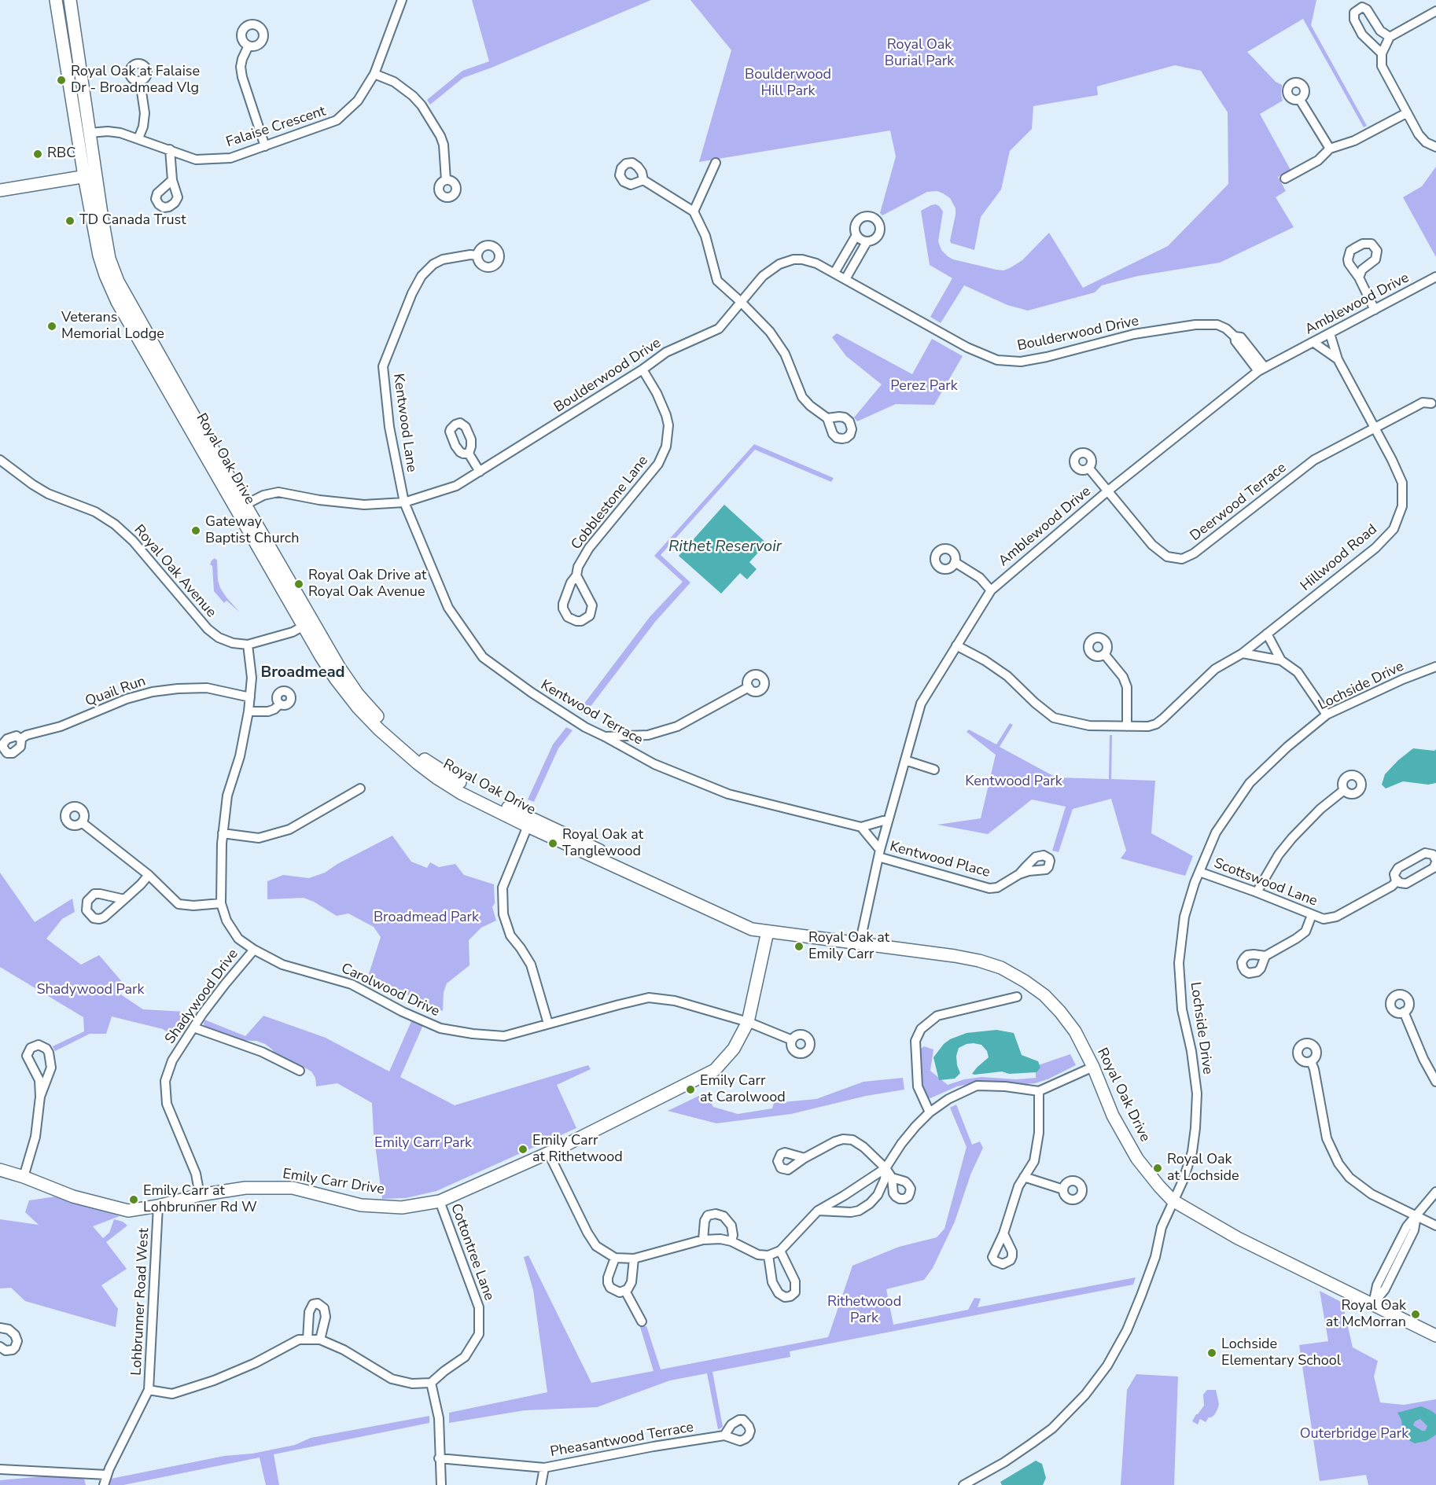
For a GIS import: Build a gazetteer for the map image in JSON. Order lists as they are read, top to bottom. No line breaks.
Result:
{"streets":{"main road":["Royal Oak Drive","Emily Carr Drive"],"street":["Falaise Crescent","Amblewood Drive","Boulderwood Drive","Kentwood Lane","Deerwood Terrace","Cobblestone Lane","Hillwood Road","Royal Oak Avenue","Lochside Drive","Quail Run","Kentwood Terrace","Kentwood Place","Scottswood Lane","Carolwood Drive","Shadywood Drive","Cottontree Lane","Lohbrunner Road West","Pheasantwood Terrace"]},"crossings":[["Falaise Crescent","Royal Oak Drive"],["Amblewood Drive","Boulderwood Drive"],["Amblewood Drive","Royal Oak Drive"],["Amblewood Drive","Deerwood Terrace"],["Amblewood Drive","Hillwood Road"],["Amblewood Drive","Kentwood Terrace"],["Amblewood Drive","Kentwood Place"],["Boulderwood Drive","Kentwood Lane"],["Boulderwood Drive","Royal Oak Drive"],["Boulderwood Drive","Cobblestone Lane"],["Boulderwood Drive","Kentwood Terrace"],["Kentwood Lane","Kentwood Terrace"],["Royal Oak Drive","Royal Oak Avenue"],["Royal Oak Drive","Lochside Drive"],["Royal Oak Drive","Emily Carr Drive"],["Deerwood Terrace","Hillwood Road"],["Royal Oak Avenue","Carolwood Drive"],["Lochside Drive","Scottswood Lane"],["Quail Run","Carolwood Drive"],["Carolwood Drive","Shadywood Drive"],["Carolwood Drive","Emily Carr Drive"],["Shadywood Drive","Emily Carr Drive"],["Emily Carr Drive","Cottontree Lane"],["Emily Carr Drive","Lohbrunner Road West"]],"districts":["Broadmead"],"water":["Rithet Reservoir"],"parks":["Royal Oak Burial Park","Boulderwood Hill Park","Perez Park","Kentwood Park","Broadmead Park","Shadywood Park","Emily Carr Park","Rithetwood Park","Outerbridge Park"],"places":["Royal Oak at Falaise Dr - Broadmead Vlg","RBC","TD Canada Trust","Veterans Memorial Lodge","Gateway Baptist Church","Royal Oak Drive at Royal Oak Avenue","Royal Oak at Tanglewood","Royal Oak at Emily Carr","Emily Carr at Carolwood","Emily Carr at Rithetwood","Royal Oak at Lochside","Emily Carr at Lohbrunner Rd W","Royal Oak at McMorran","Lochside Elementary School"]}
